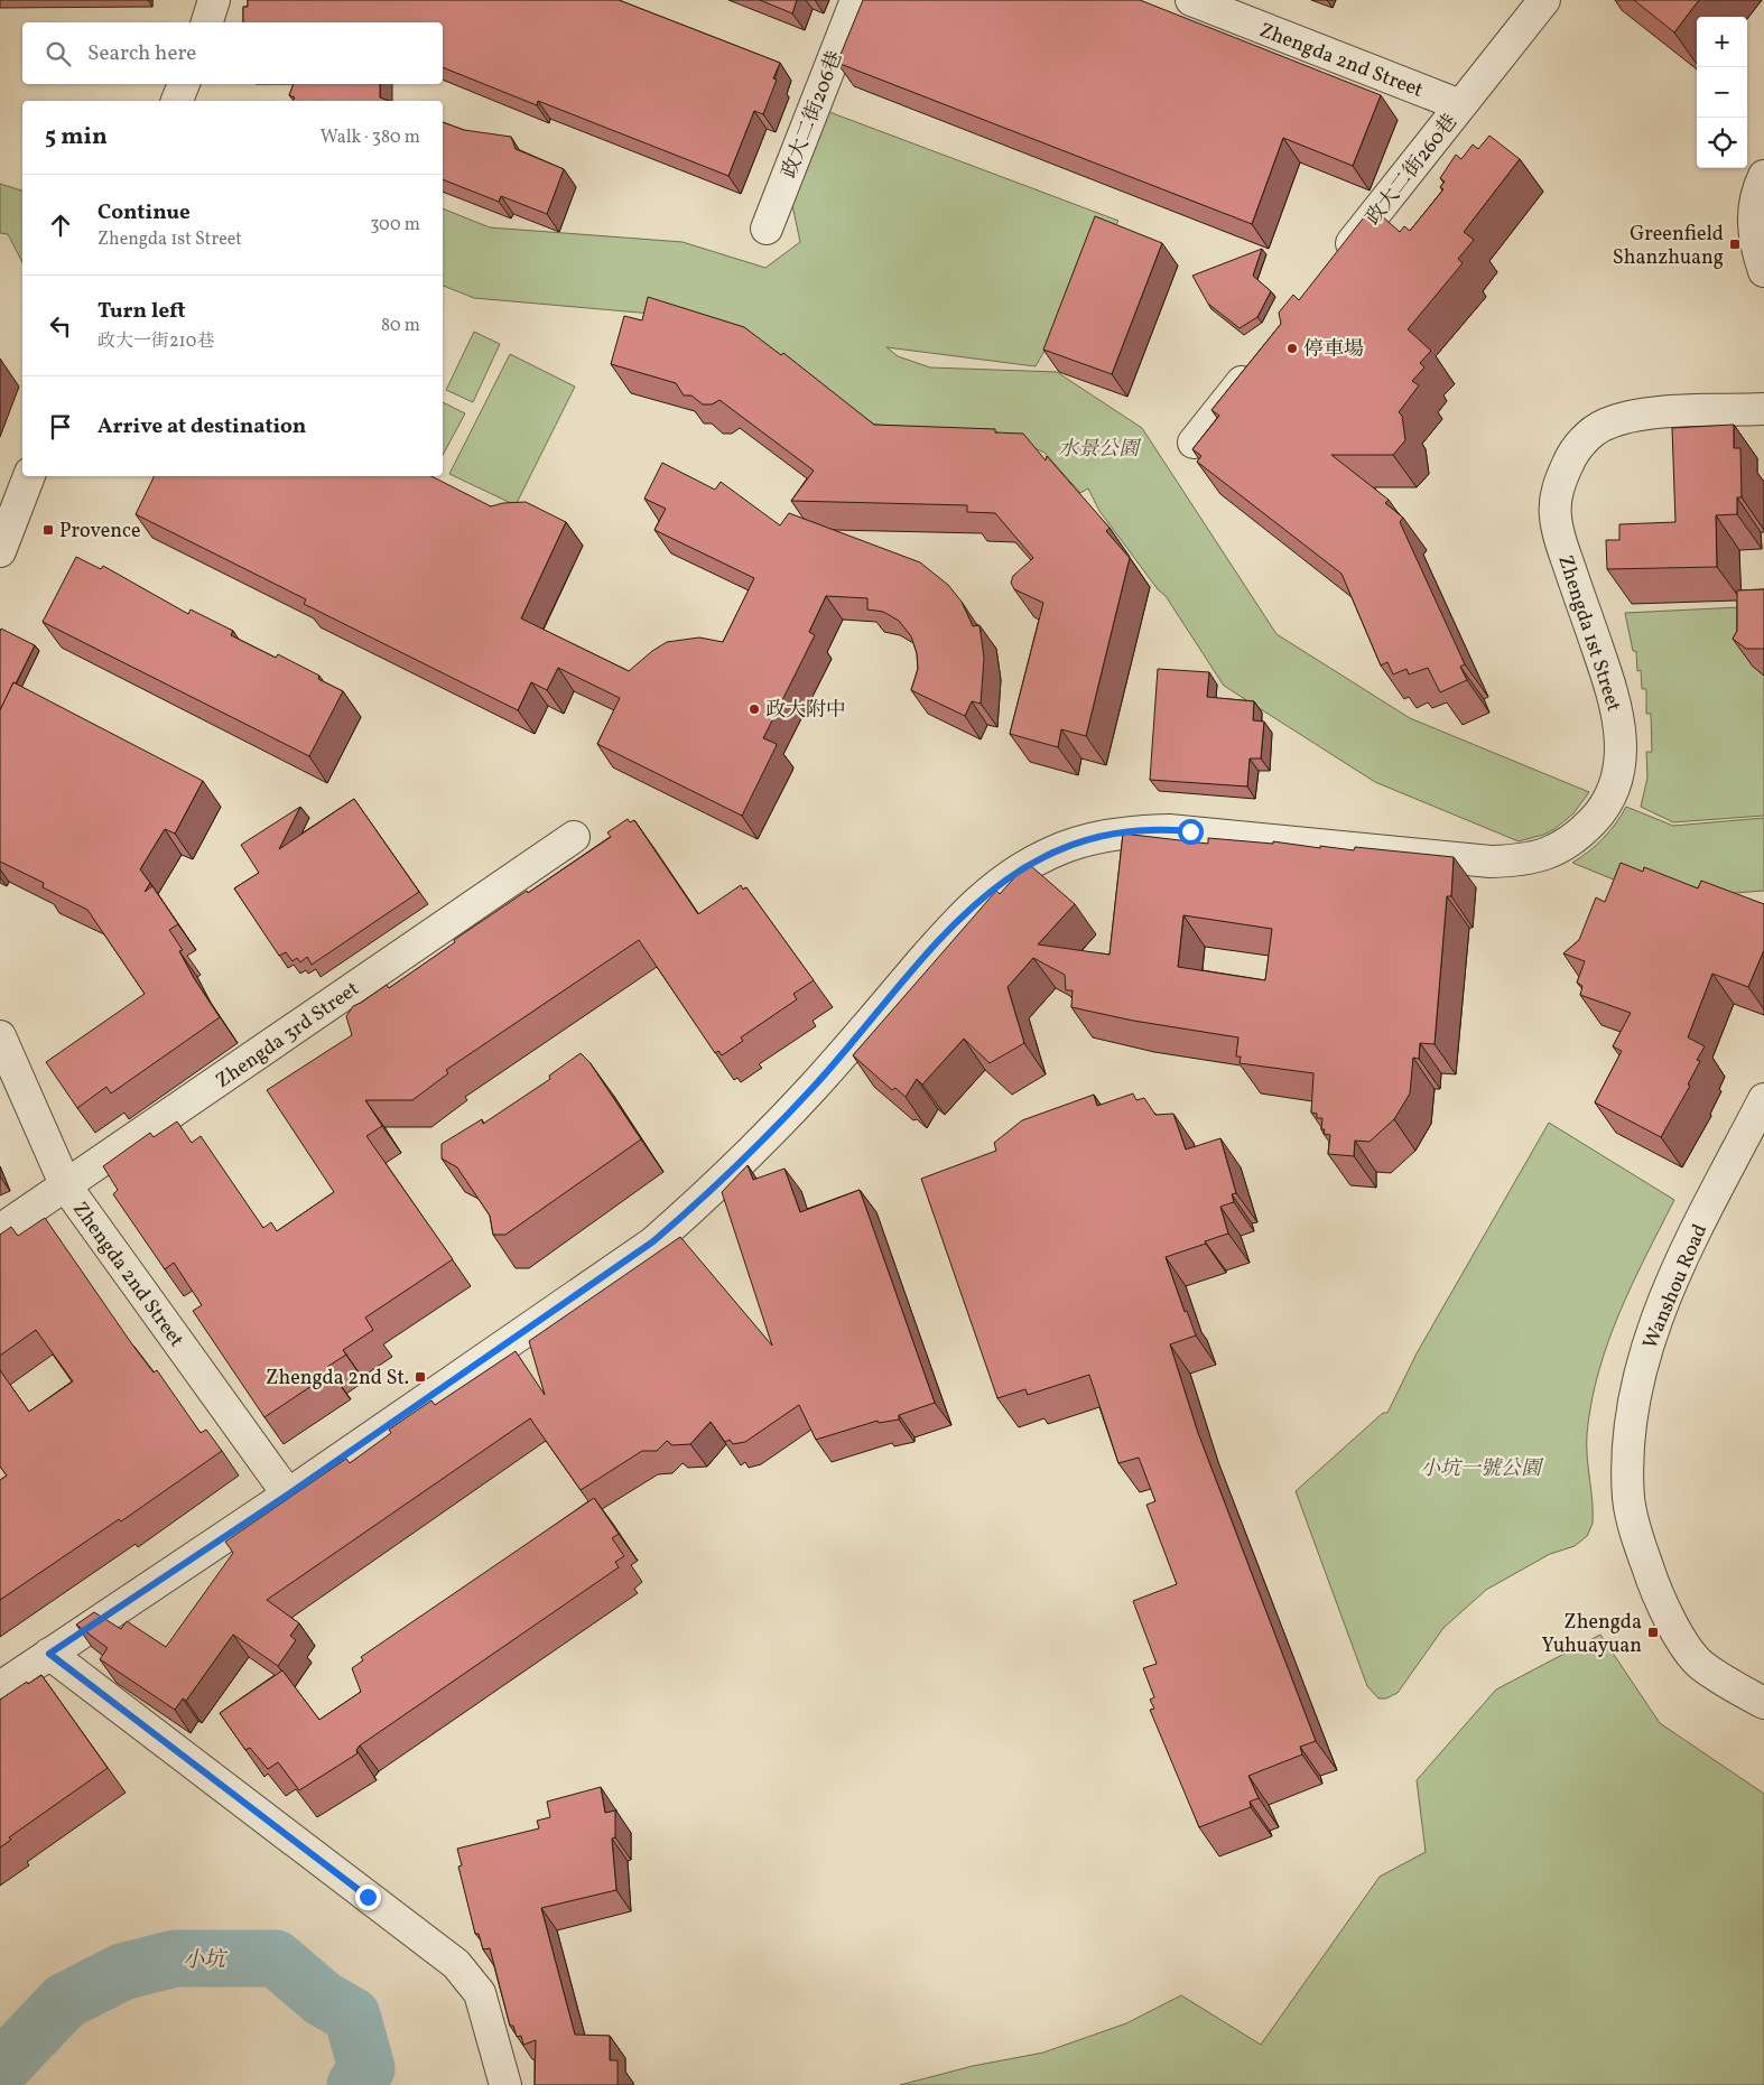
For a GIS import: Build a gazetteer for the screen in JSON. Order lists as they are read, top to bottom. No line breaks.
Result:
{"streets":{"street":["Zhengda 2nd Street","政大二街206巷","政大二街260巷","Zhengda 1st Street","Zhengda 3rd Street","Wanshou Road"]},"crossings":[["Zhengda 2nd Street","政大二街260巷"],["Zhengda 2nd Street","Zhengda 1st Street"],["Zhengda 2nd Street","Zhengda 3rd Street"]],"water":["小坑"],"parks":["水景公園","小坑一號公園"],"places":{"transit":["Greenfield Shanzhuang","Provence","Zhengda 2nd St.","Zhengda Yuhuayuan"],"other":["停車場","政大附中"]},"page":{"map_buttons":["+","−"],"search":"Search here","heading":["5 min","Walk · 380 m"],"list":[["Continue","Zhengda 1st Street","300 m"],["Turn left","政大一街210巷","80 m"],"Arrive at destination"]}}
